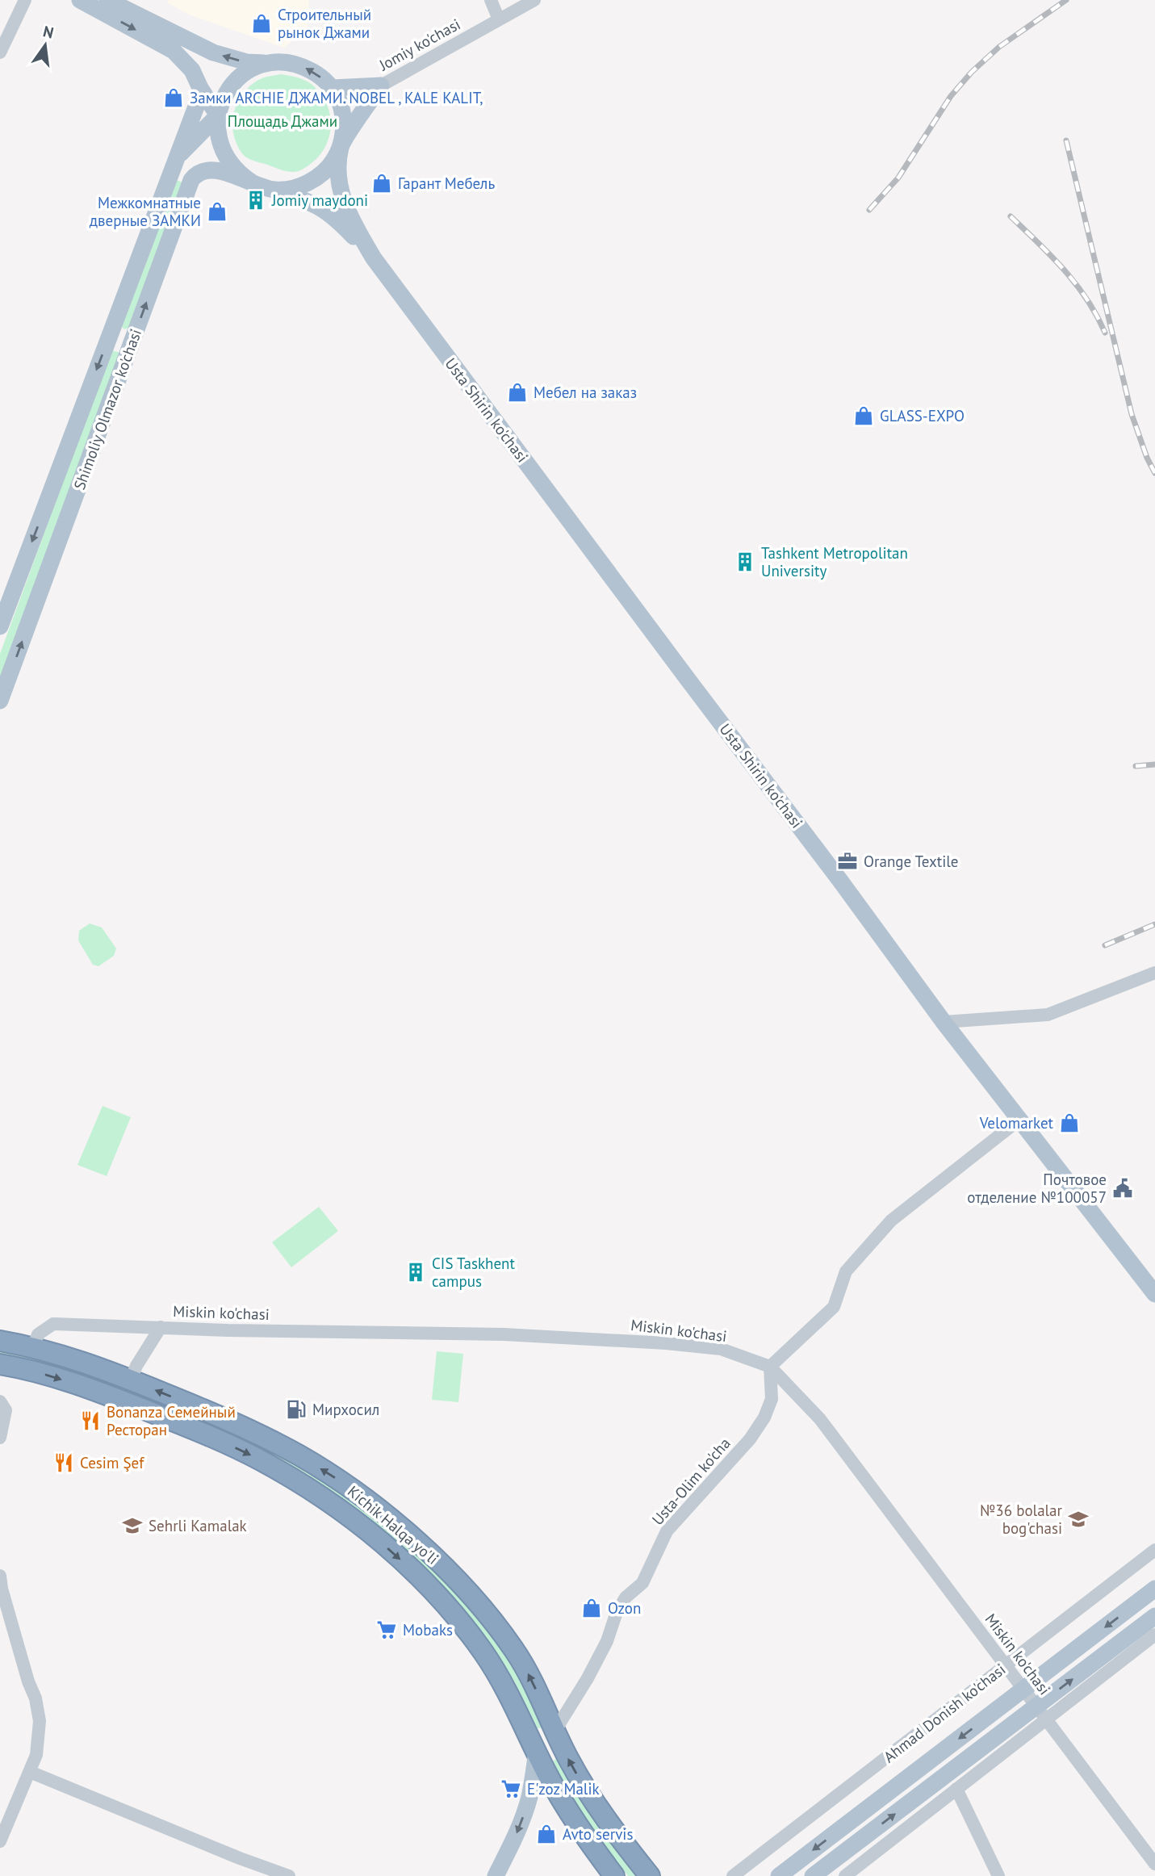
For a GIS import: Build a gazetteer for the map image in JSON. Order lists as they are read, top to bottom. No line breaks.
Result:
{"streets":{"highway":["Kichik Halqa yo'li"],"main road":["Shimoliy Olmazor ko'chasi","Usta Shirin ko'chasi","Ahmad Donish ko'chasi"],"street":["Jomiy ko'chasi","Miskin ko'chasi","Usta-Olim ko'cha"]},"crossings":[["Shimoliy Olmazor ko'chasi","Usta Shirin ko'chasi"],["Miskin ko'chasi","Usta-Olim ko'cha"],["Miskin ko'chasi","Kichik Halqa yo'li"],["Miskin ko'chasi","Ahmad Donish ko'chasi"],["Usta-Olim ko'cha","Kichik Halqa yo'li"]],"parks":["Площадь Джами"],"places":{"shop":["Строительный рынок Джами","Замки ARCHIE ДЖАМИ. NOBEL , KALE KALIT,","Гарант Мебель","Межкомнатные дверные ЗАМКИ","Мебел на заказ","GLASS-EXPO","Velomarket","Ozon","Avto servis"],"building":["Jomiy maydoni","Tashkent Metropolitan University","CIS Taskhent campus"],"office":["Orange Textile"],"public building":["Почтовое отделение №100057"],"fuel station":["Мирхосил"],"restaurant":["Bonanza Семейный Ресторан","Cesim Şef"],"school or university":["№36 bolalar bog'chasi","Sehrli Kamalak"],"supermarket":["Mobaks","E'zoz Malik"]},"north":"top"}
